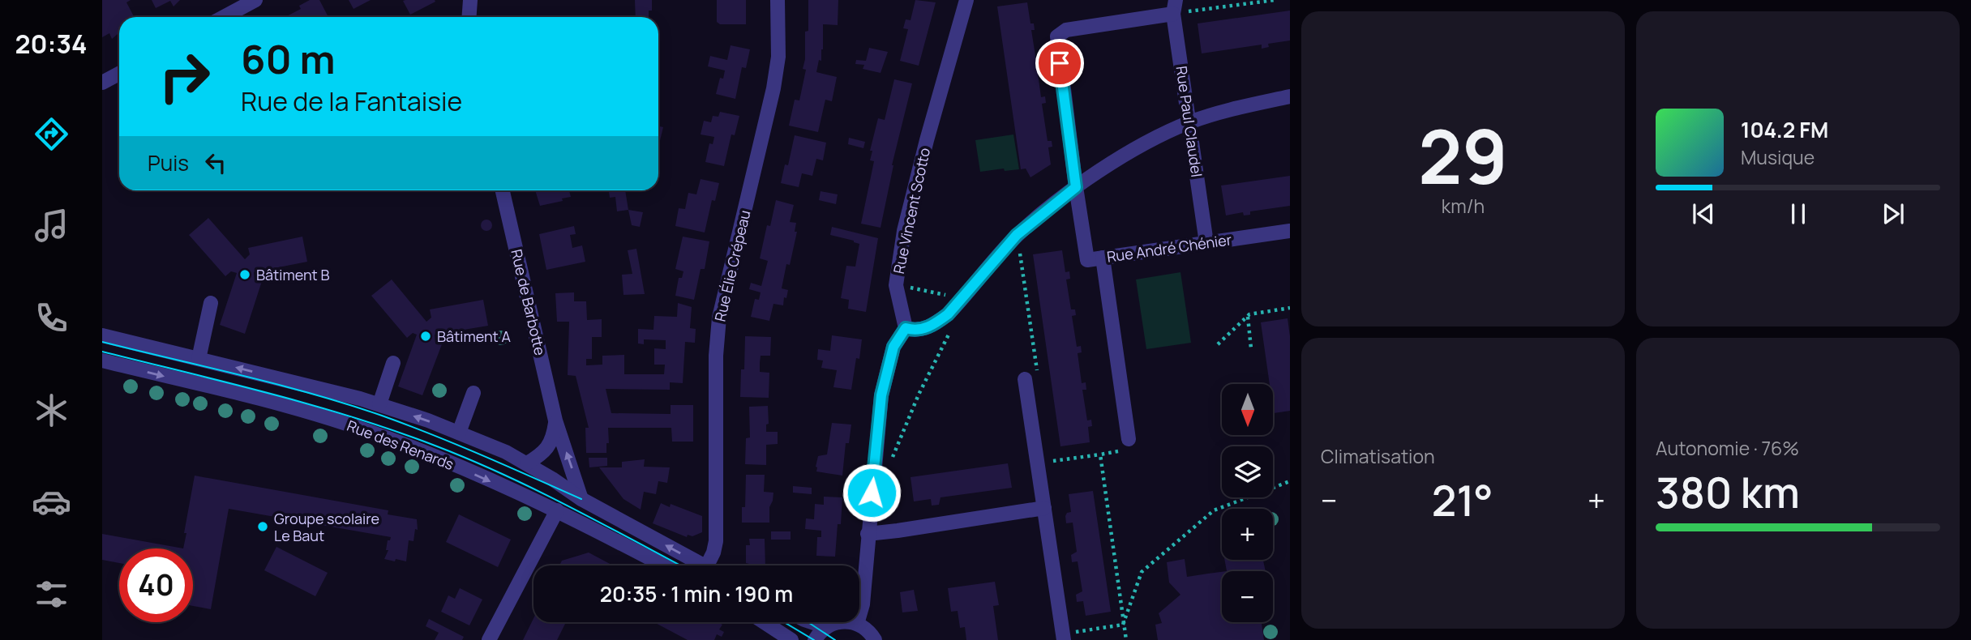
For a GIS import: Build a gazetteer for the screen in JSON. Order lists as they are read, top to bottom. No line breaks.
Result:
{"streets":{"street":["Rue Paul Claudel","Rue Vincent Scotto","Rue André Chénier","Rue Élie Crépeau","Rue de Barbotte","Rue des Renards"]},"crossings":[["Rue Paul Claudel","Rue André Chénier"],["Rue de Barbotte","Rue des Renards"]],"places":["Bâtiment B","Bâtiment A","Groupe scolaire Le Baut"],"north":"bottom","page":{"tabs":"20:34","tile":[["29","km/h"],"Climatisation",["Autonomie · 76%","380 km"]],"turn":["60 m","Rue de la Fantaisie"],"song":["104.2 FM","Musique"],"then":"Puis","map_buttons":["+","−"],"heat":["−","21°","+"],"limit":"40","trip":"20:35 · 1 min · 190 m"}}
